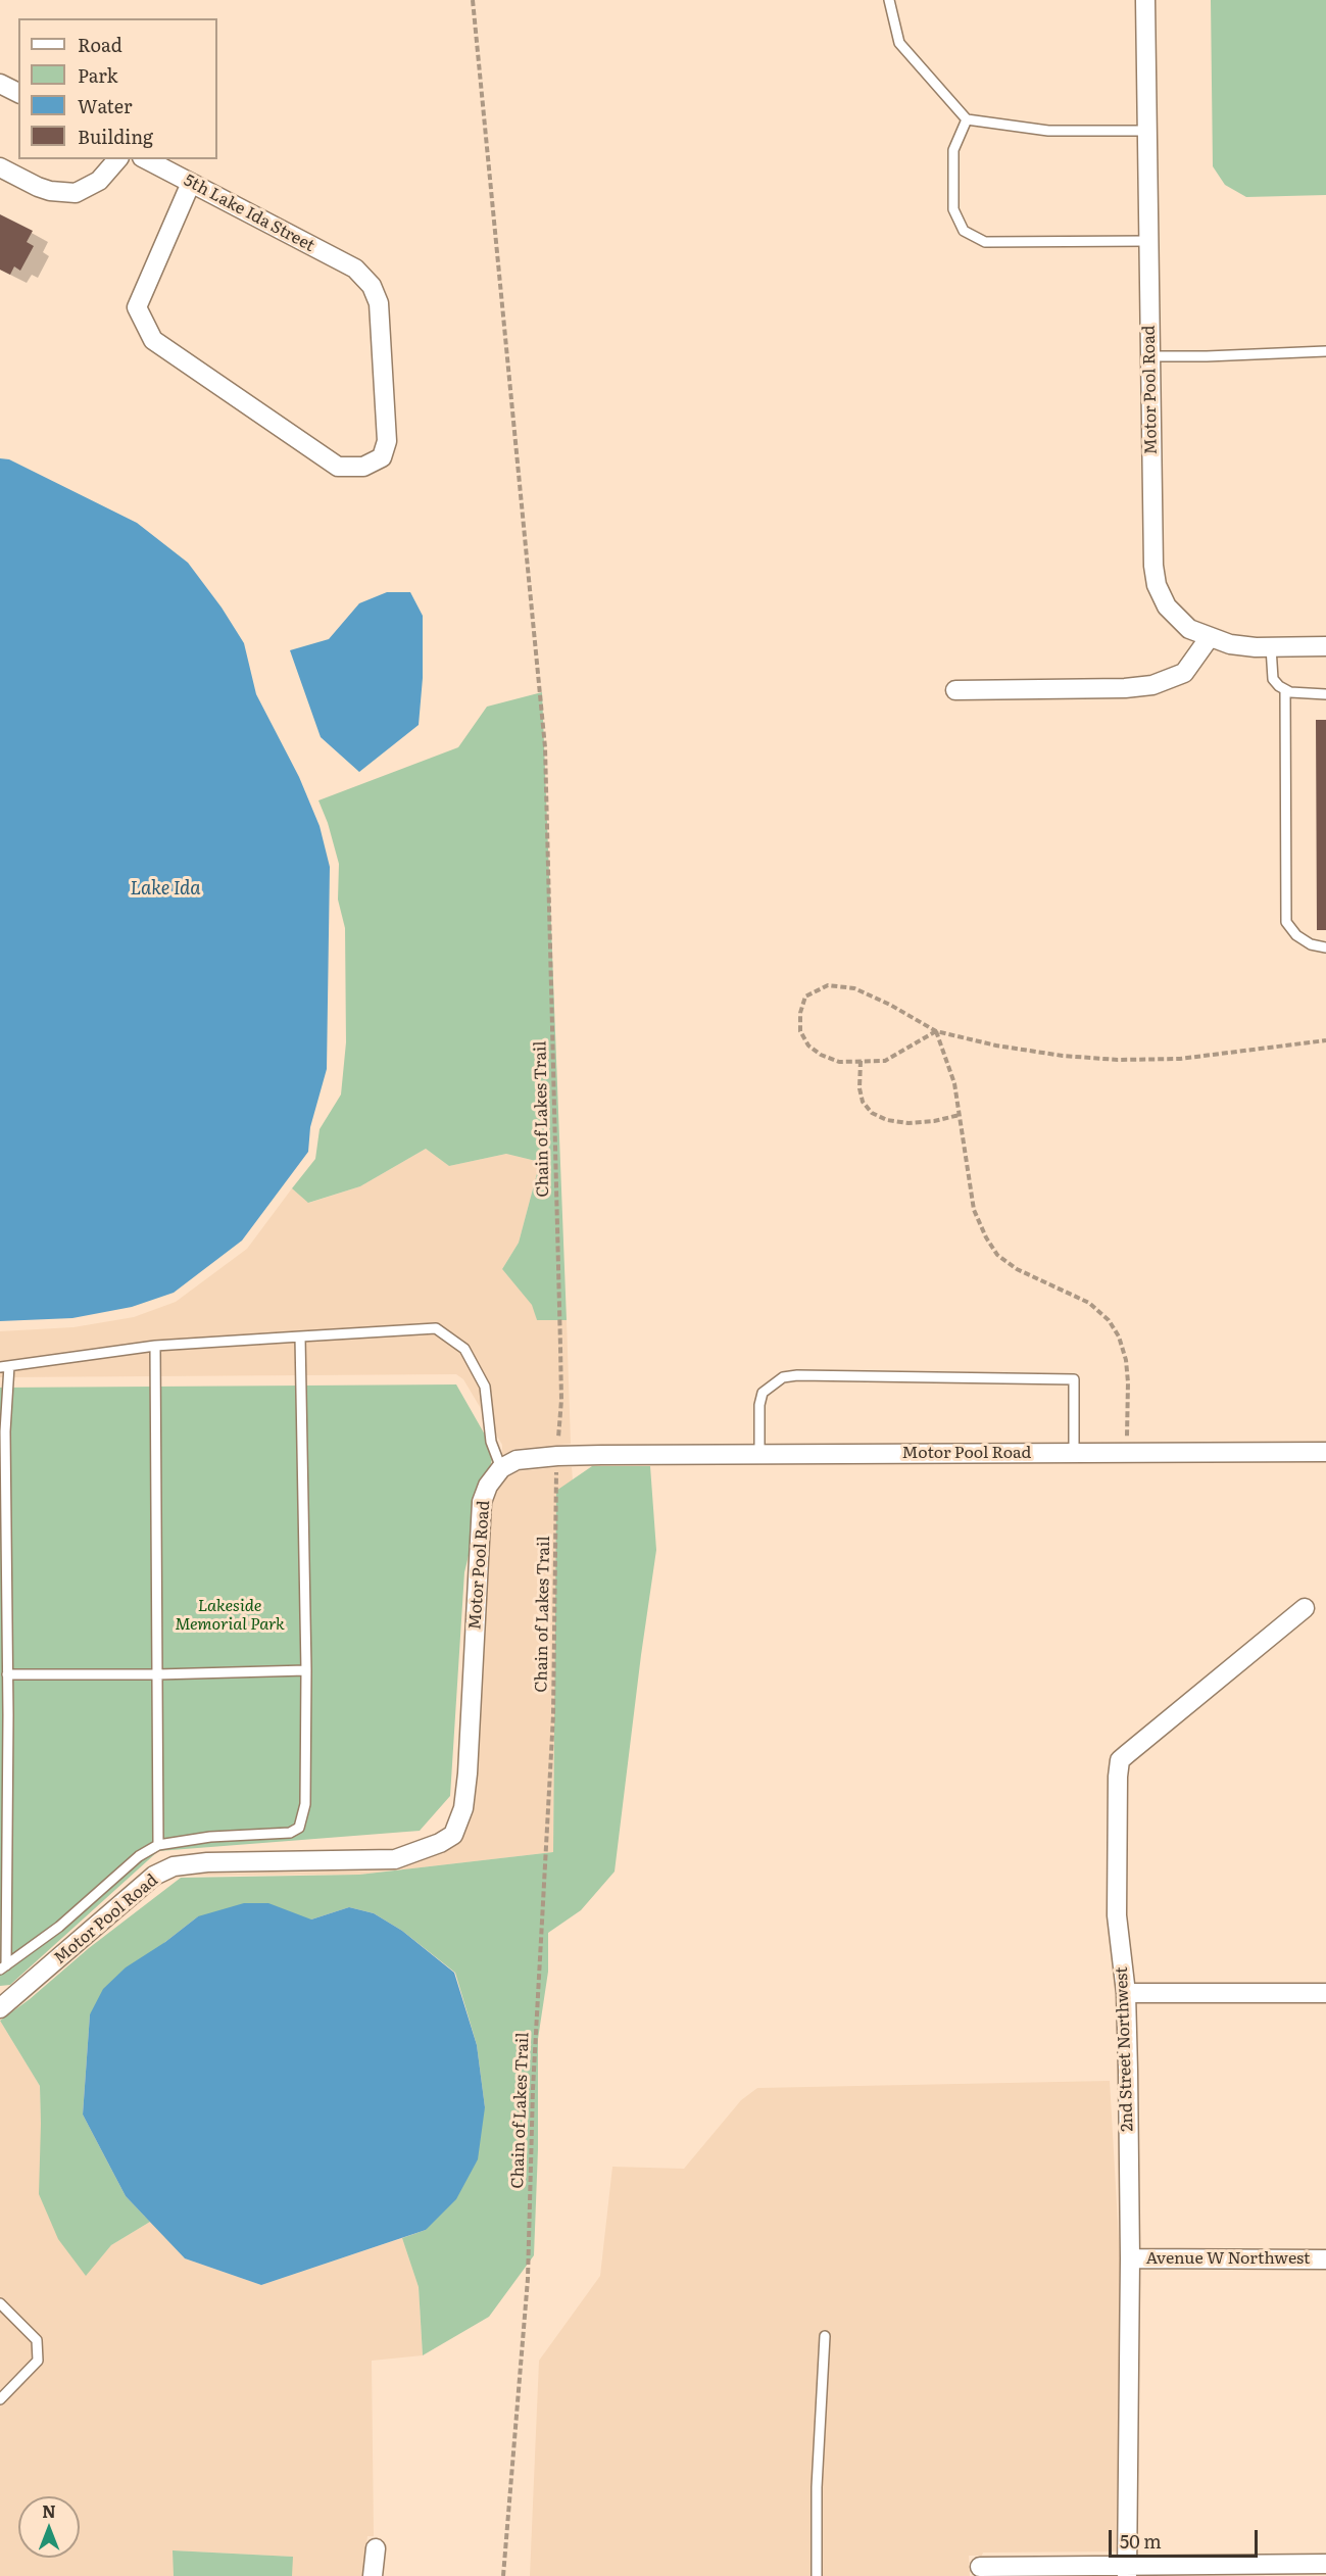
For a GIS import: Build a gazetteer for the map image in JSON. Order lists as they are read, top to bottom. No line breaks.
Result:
{"streets":{"street":["5th Lake Ida Street","Motor Pool Road","2nd Street Northwest","Avenue W Northwest"],"path":["Chain of Lakes Trail"]},"crossings":[["Motor Pool Road","Chain of Lakes Trail"],["2nd Street Northwest","Avenue W Northwest"]],"water":["Lake Ida"],"parks":["Lakeside Memorial Park"],"legend":["Road","Park","Water","Building"],"scale_bar":"50 m","north":"top"}
